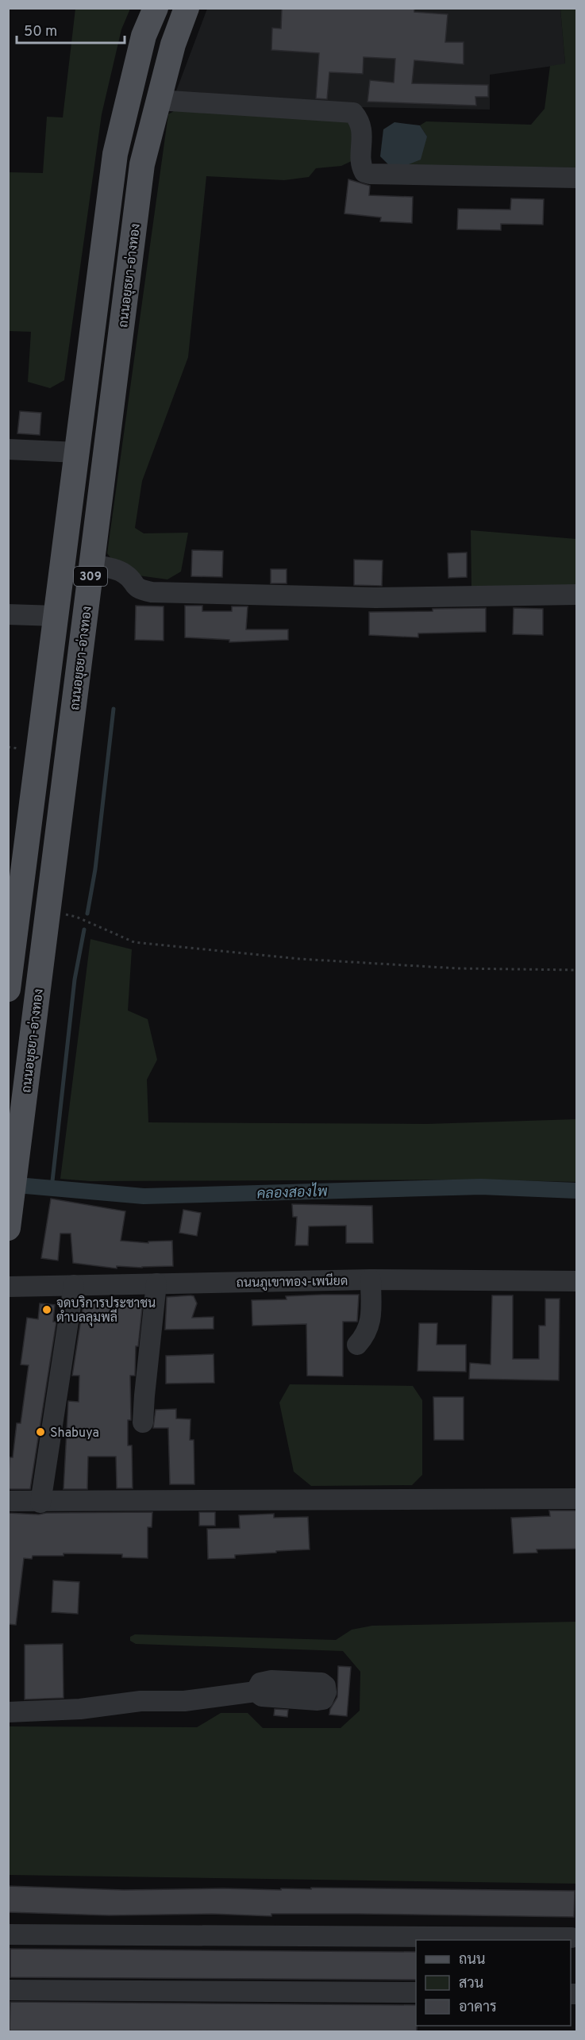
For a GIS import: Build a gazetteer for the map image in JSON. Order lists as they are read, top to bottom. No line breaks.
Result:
{"streets":{"main road":["ถนนอยุธยา-อ่างทอง","309"],"street":["ถนนภูเขาทอง-เพนียด"]},"water":["คลองสองไพ"],"places":["จุดบริการประชาชน ตำบลลุมพลี","Shabuya"],"legend":["ถนน","สวน","อาคาร"],"scale_bar":"50 m"}
